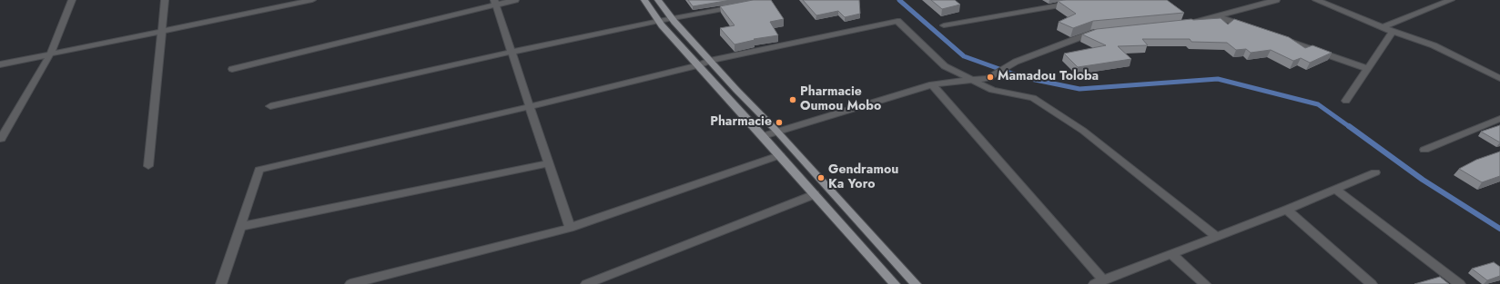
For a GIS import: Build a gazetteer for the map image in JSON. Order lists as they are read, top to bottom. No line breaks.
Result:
{"places":["Mamadou Toloba","Pharmacie Oumou Mobo","Pharmacie","Gendramou Ka Yoro"]}
